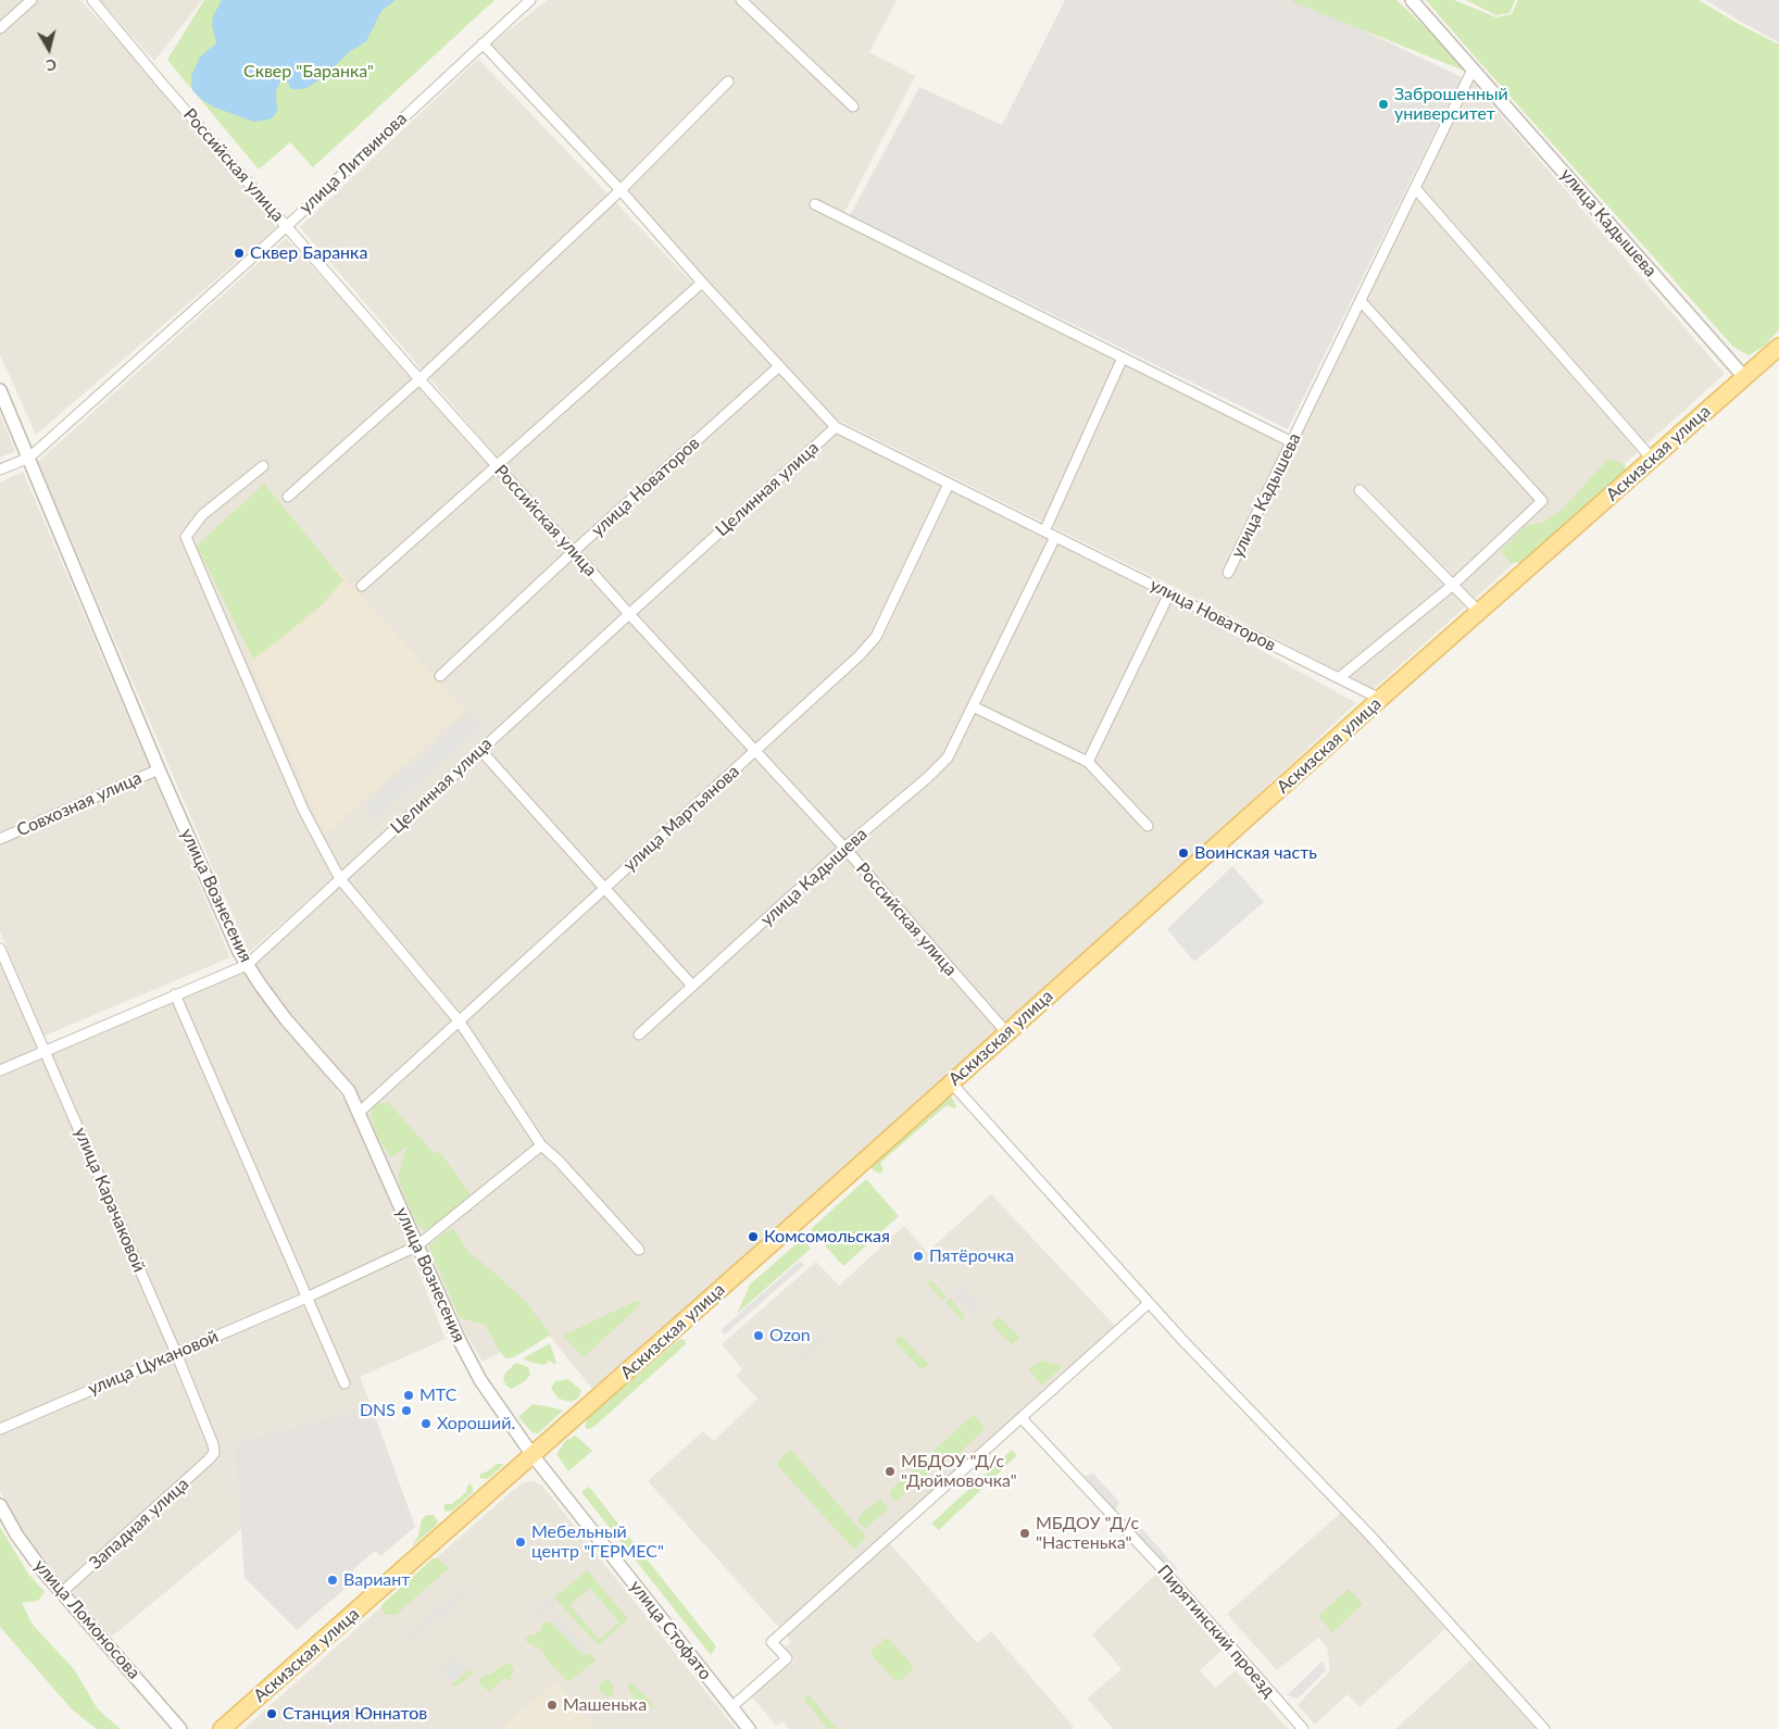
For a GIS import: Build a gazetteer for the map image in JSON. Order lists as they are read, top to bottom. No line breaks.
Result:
{"streets":{"main road":["Аскизская улица"],"street":["улица Литвинова","Российская улица","улица Кадышева","улица Новаторов","Целинная улица","Совхозная улица","улица Мартьянова","улица Вознесения","улица Карачаковой","улица Цукановой","Западная улица","улица Ломоносова","улица Стофато","Пирятинский проезд"]},"crossings":[["улица Литвинова","Российская улица"],["улица Литвинова","улица Новаторов"],["улица Литвинова","улица Вознесения"],["Российская улица","улица Кадышева"],["Российская улица","Аскизская улица"],["Российская улица","улица Новаторов"],["Российская улица","Целинная улица"],["Российская улица","улица Мартьянова"],["улица Кадышева","Аскизская улица"],["улица Кадышева","улица Новаторов"],["Аскизская улица","улица Новаторов"],["Аскизская улица","улица Вознесения"],["Аскизская улица","улица Стофато"],["улица Новаторов","Целинная улица"],["улица Новаторов","улица Мартьянова"],["Целинная улица","улица Вознесения"],["Целинная улица","улица Карачаковой"],["Совхозная улица","улица Вознесения"],["улица Мартьянова","улица Вознесения"],["улица Вознесения","улица Цукановой"],["улица Вознесения","улица Стофато"],["улица Карачаковой","улица Цукановой"],["улица Карачаковой","Западная улица"],["Западная улица","улица Ломоносова"]],"parks":["Сквер \"Баранка\""],"places":["Заброшенный университет","Сквер Баранка","Воинская часть","Комсомольская","Пятёрочка","Ozon","МТС","DNS","Хороший.","МБДОУ \"Д/с \"Дюймовочка\"","МБДОУ \"Д/с \"Настенька\"","Мебельный центр \"ГЕРМЕС\"","Вариант","Машенька","Станция Юннатов"],"north":"bottom"}
